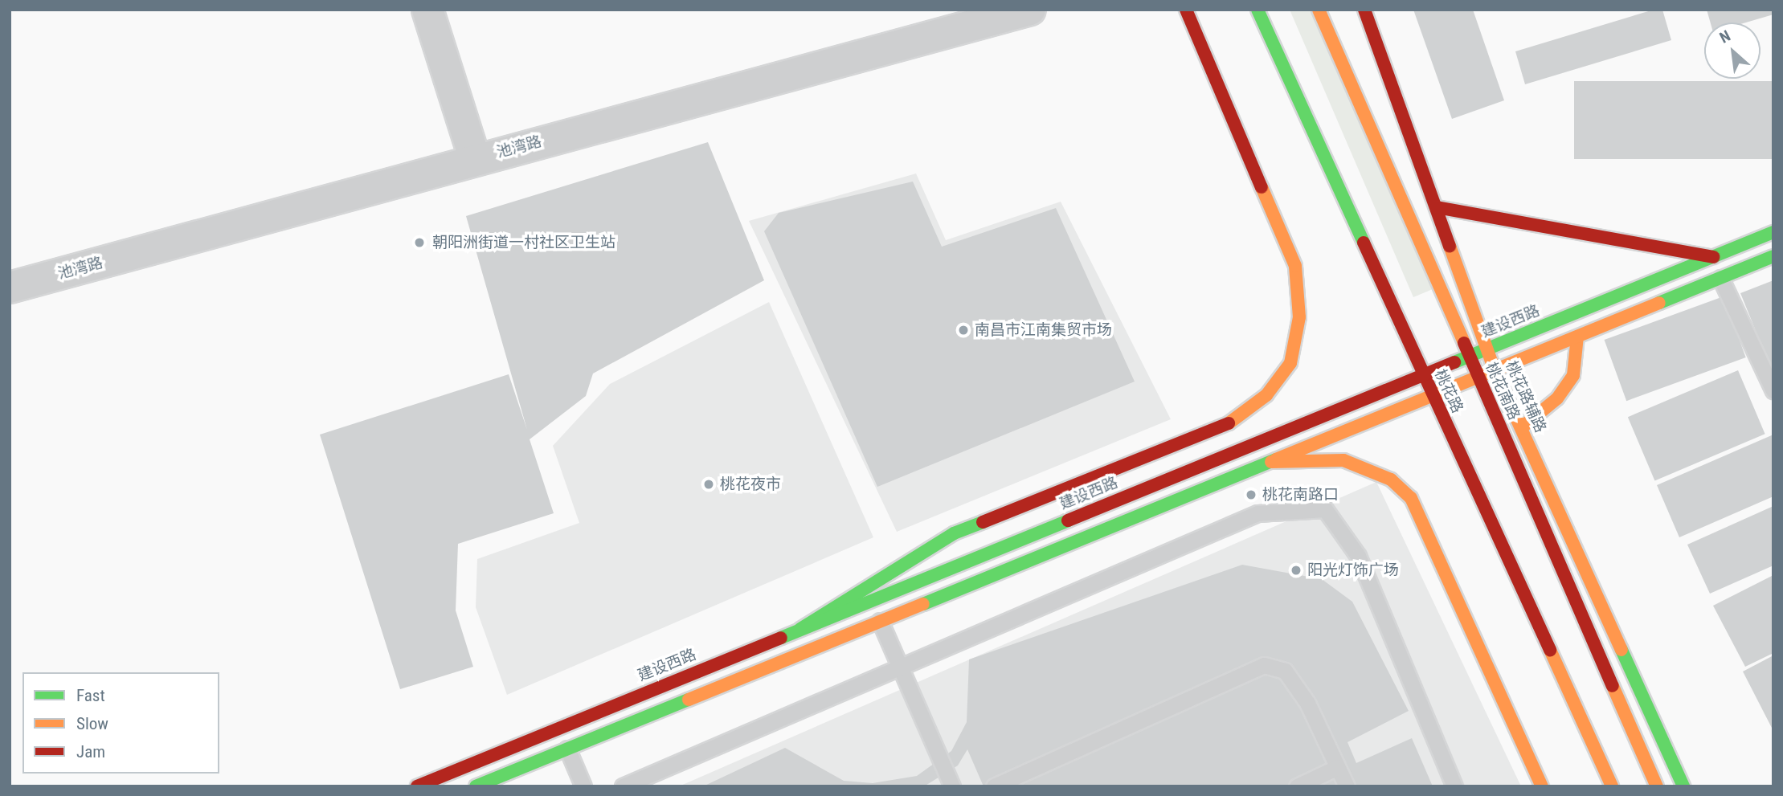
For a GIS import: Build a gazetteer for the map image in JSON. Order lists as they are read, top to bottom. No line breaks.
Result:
{"streets":{"main road":["建设西路","桃花路","桃花南路","桃花路辅路"],"street":["池湾路"]},"crossings":[["建设西路","桃花路"],["建设西路","桃花南路"],["建设西路","桃花路辅路"]],"places":["朝阳洲街道一村社区卫生站","南昌市江南集贸市场","桃花夜市","桃花南路口","阳光灯饰广场"],"legend":["Fast","Slow","Jam"],"north":"top left"}
